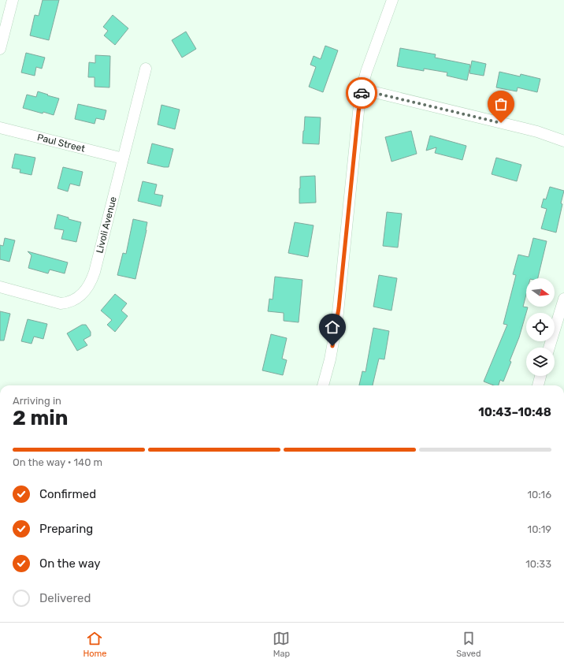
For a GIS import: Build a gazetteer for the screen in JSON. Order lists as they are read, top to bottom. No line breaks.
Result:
{"streets":{"street":["Paul Street","Livoli Avenue"]},"crossings":[["Paul Street","Livoli Avenue"]],"north":"right","page":{"heading":["2 min","Arriving in","10:43–10:48"],"bar":"On the way · 140 m","list":[["Confirmed","10:16"],["Preparing","10:19"],["On the way","10:33"],"Delivered"],"tabs":["Home","Map","Saved"]}}
